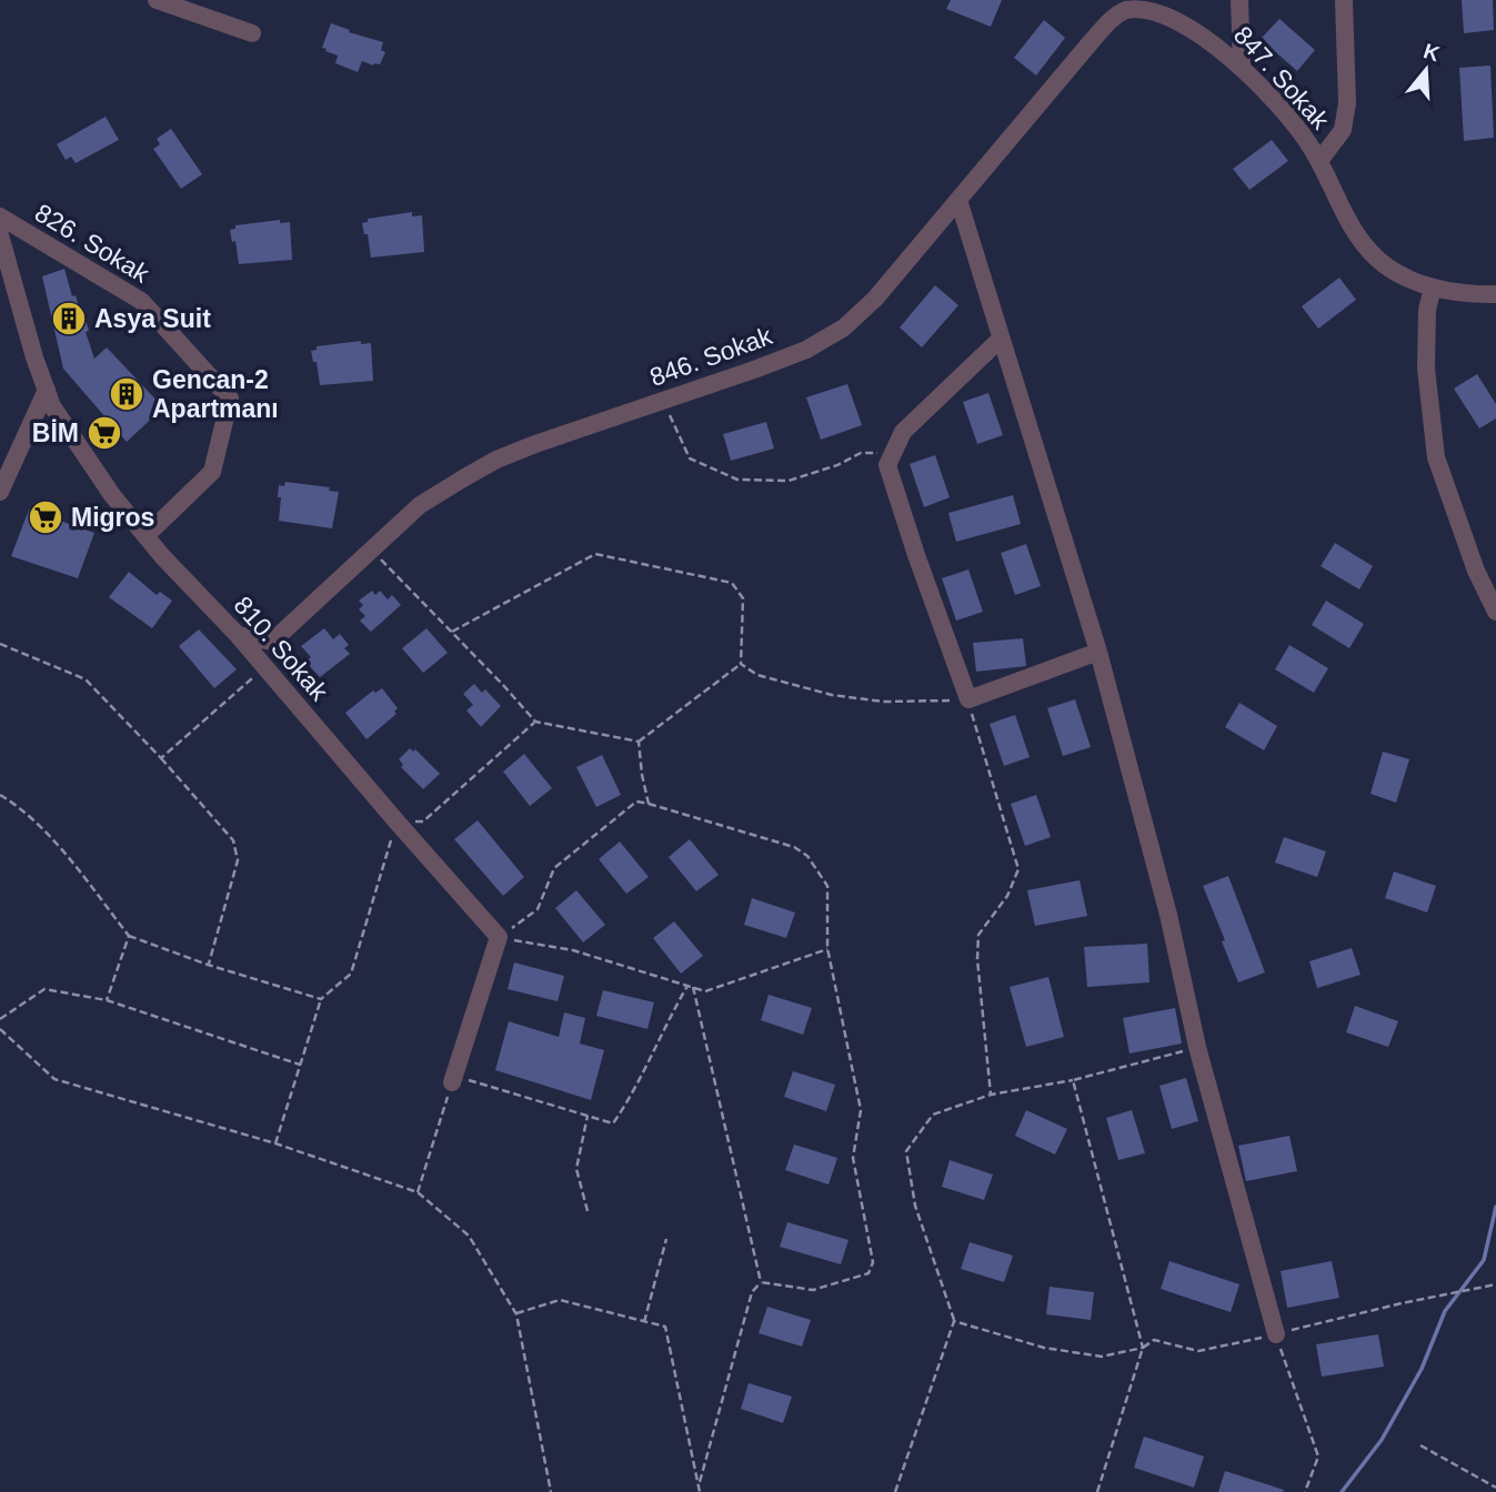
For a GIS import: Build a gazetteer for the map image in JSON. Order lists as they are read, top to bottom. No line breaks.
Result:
{"streets":{"street":["847. Sokak","826. Sokak","846. Sokak","810. Sokak"]},"crossings":[["847. Sokak","846. Sokak"],["826. Sokak","810. Sokak"],["846. Sokak","810. Sokak"]],"places":{"building":["Asya Suit","Gencan-2 Apartmanı"],"supermarket":["BİM","Migros"]},"north":"top"}
